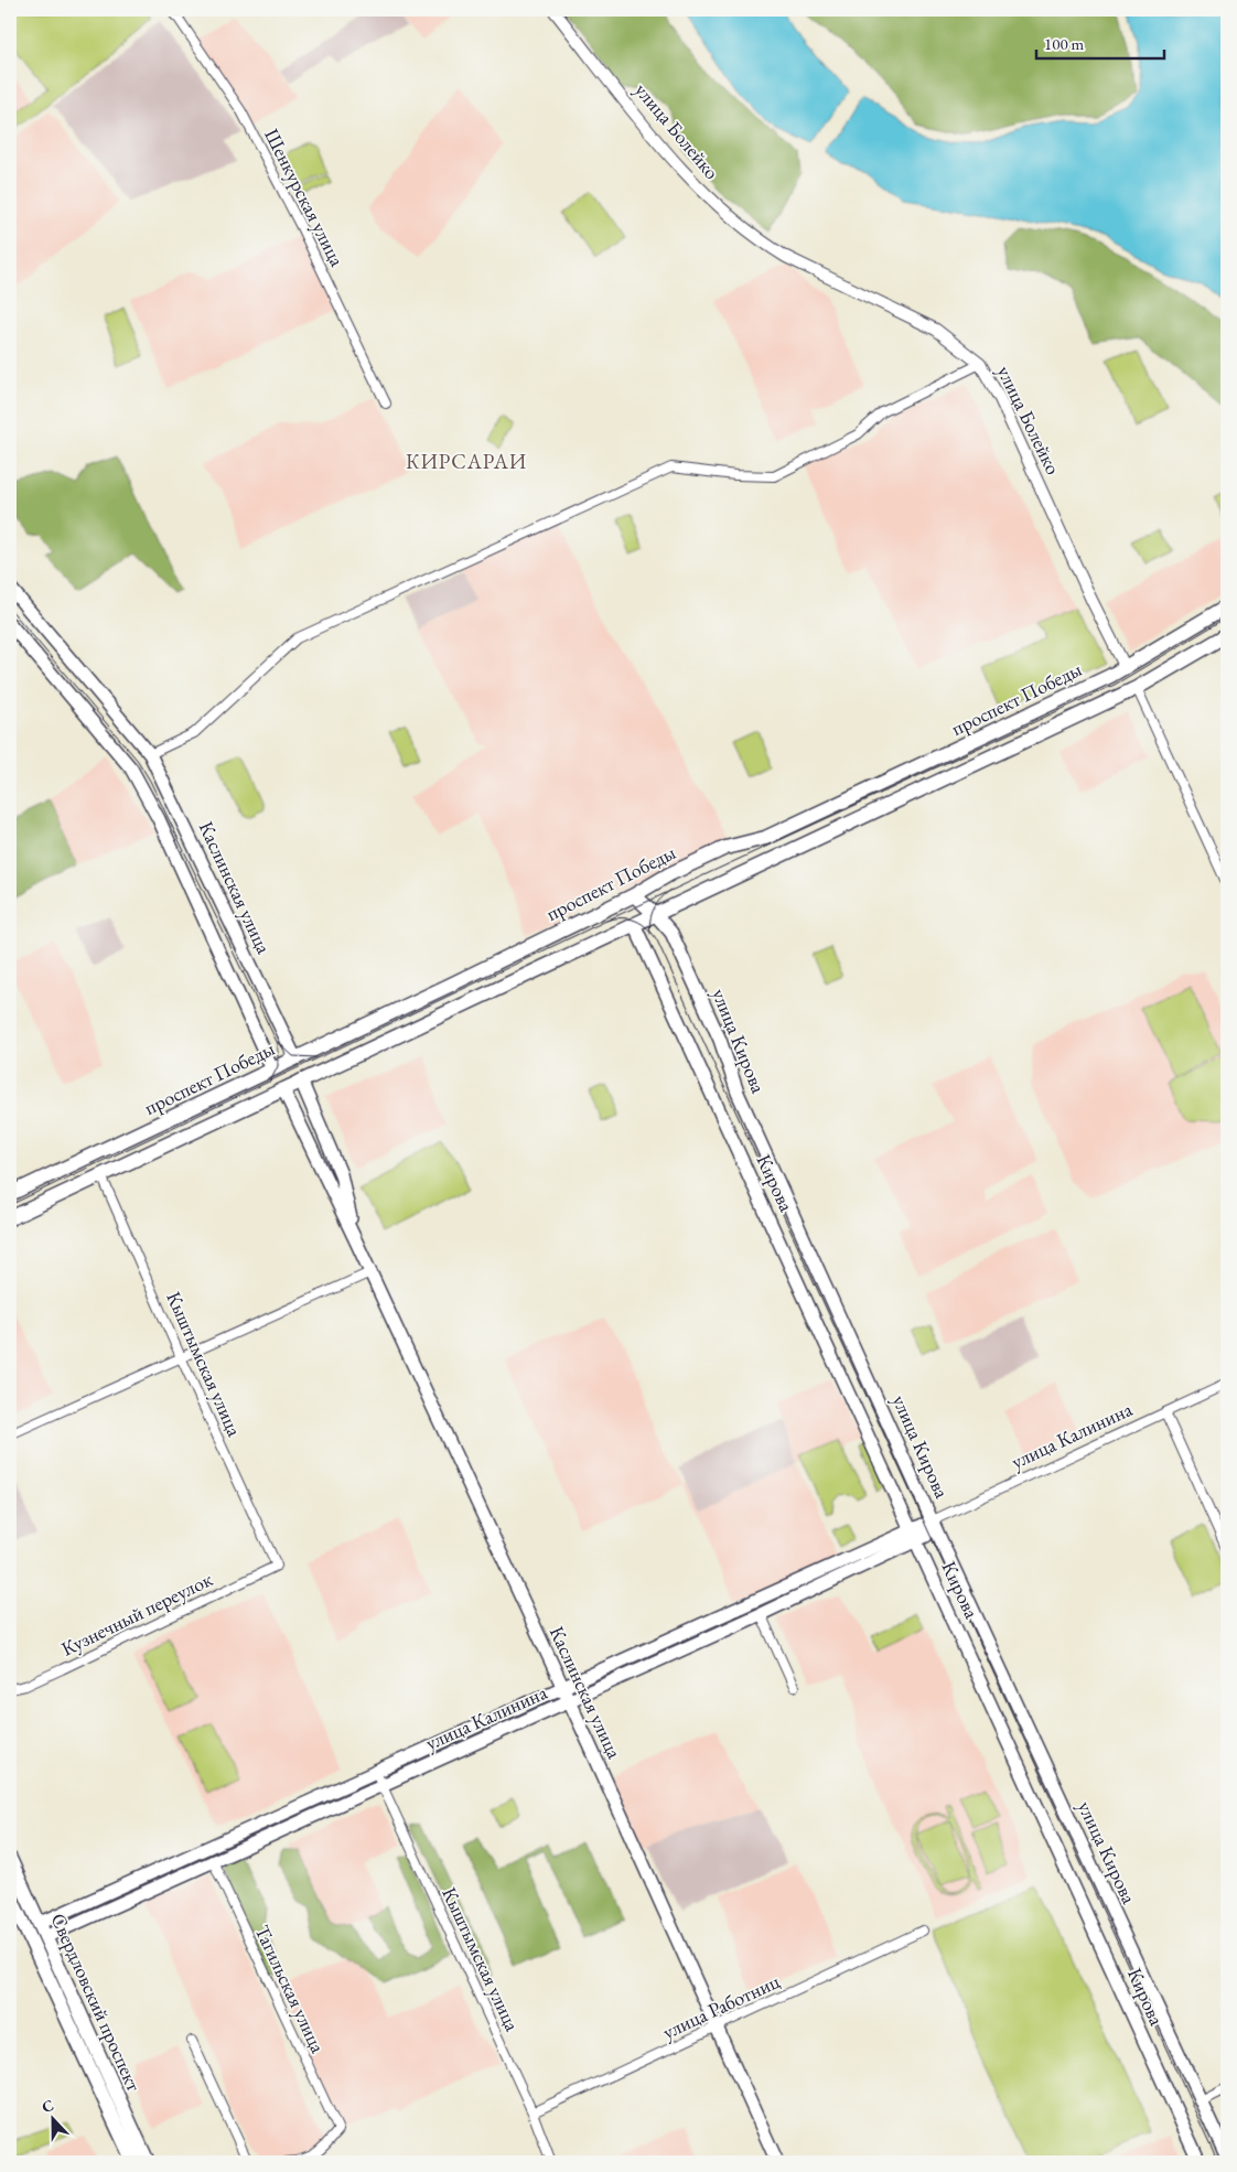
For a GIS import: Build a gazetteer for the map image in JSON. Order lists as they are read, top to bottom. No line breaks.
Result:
{"streets":{"main road":["улица Болейко","проспект Победы","Каслинская улица","улица Кирова","Кирова","улица Калинина","Свердловский проспект"],"street":["Шенкурская улица","Кыштымская улица","Кузнечный переулок","Тагильская улица","улица Работниц"]},"crossings":[["улица Болейко","проспект Победы"],["проспект Победы","Каслинская улица"],["проспект Победы","улица Кирова"],["проспект Победы","Кирова"],["проспект Победы","Кыштымская улица"],["Каслинская улица","улица Калинина"],["Каслинская улица","улица Работниц"],["улица Кирова","улица Калинина"],["Кирова","улица Калинина"],["Кыштымская улица","улица Калинина"],["Кыштымская улица","Кузнечный переулок"],["Кыштымская улица","улица Работниц"],["улица Калинина","Тагильская улица"],["улица Калинина","Свердловский проспект"]],"districts":["КИРСАРАИ"],"scale_bar":"100 m","north":"top"}
